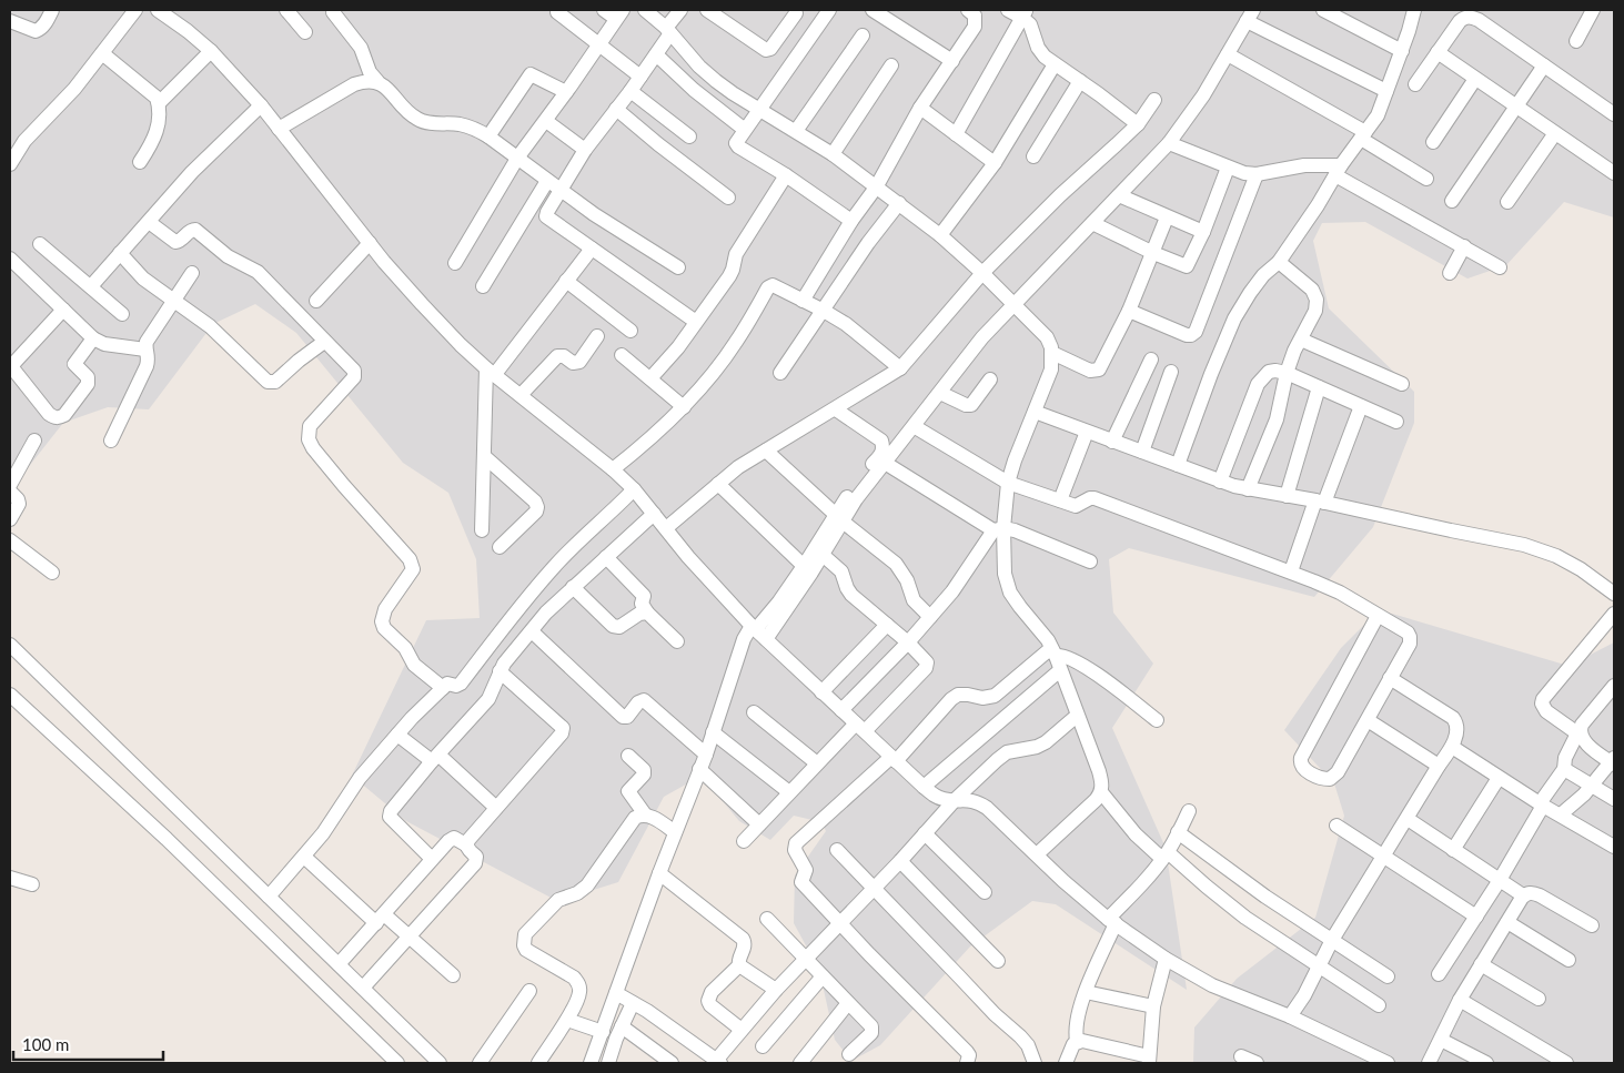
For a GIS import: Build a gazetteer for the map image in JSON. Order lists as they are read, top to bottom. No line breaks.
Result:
{"scale_bar":"100 m"}
